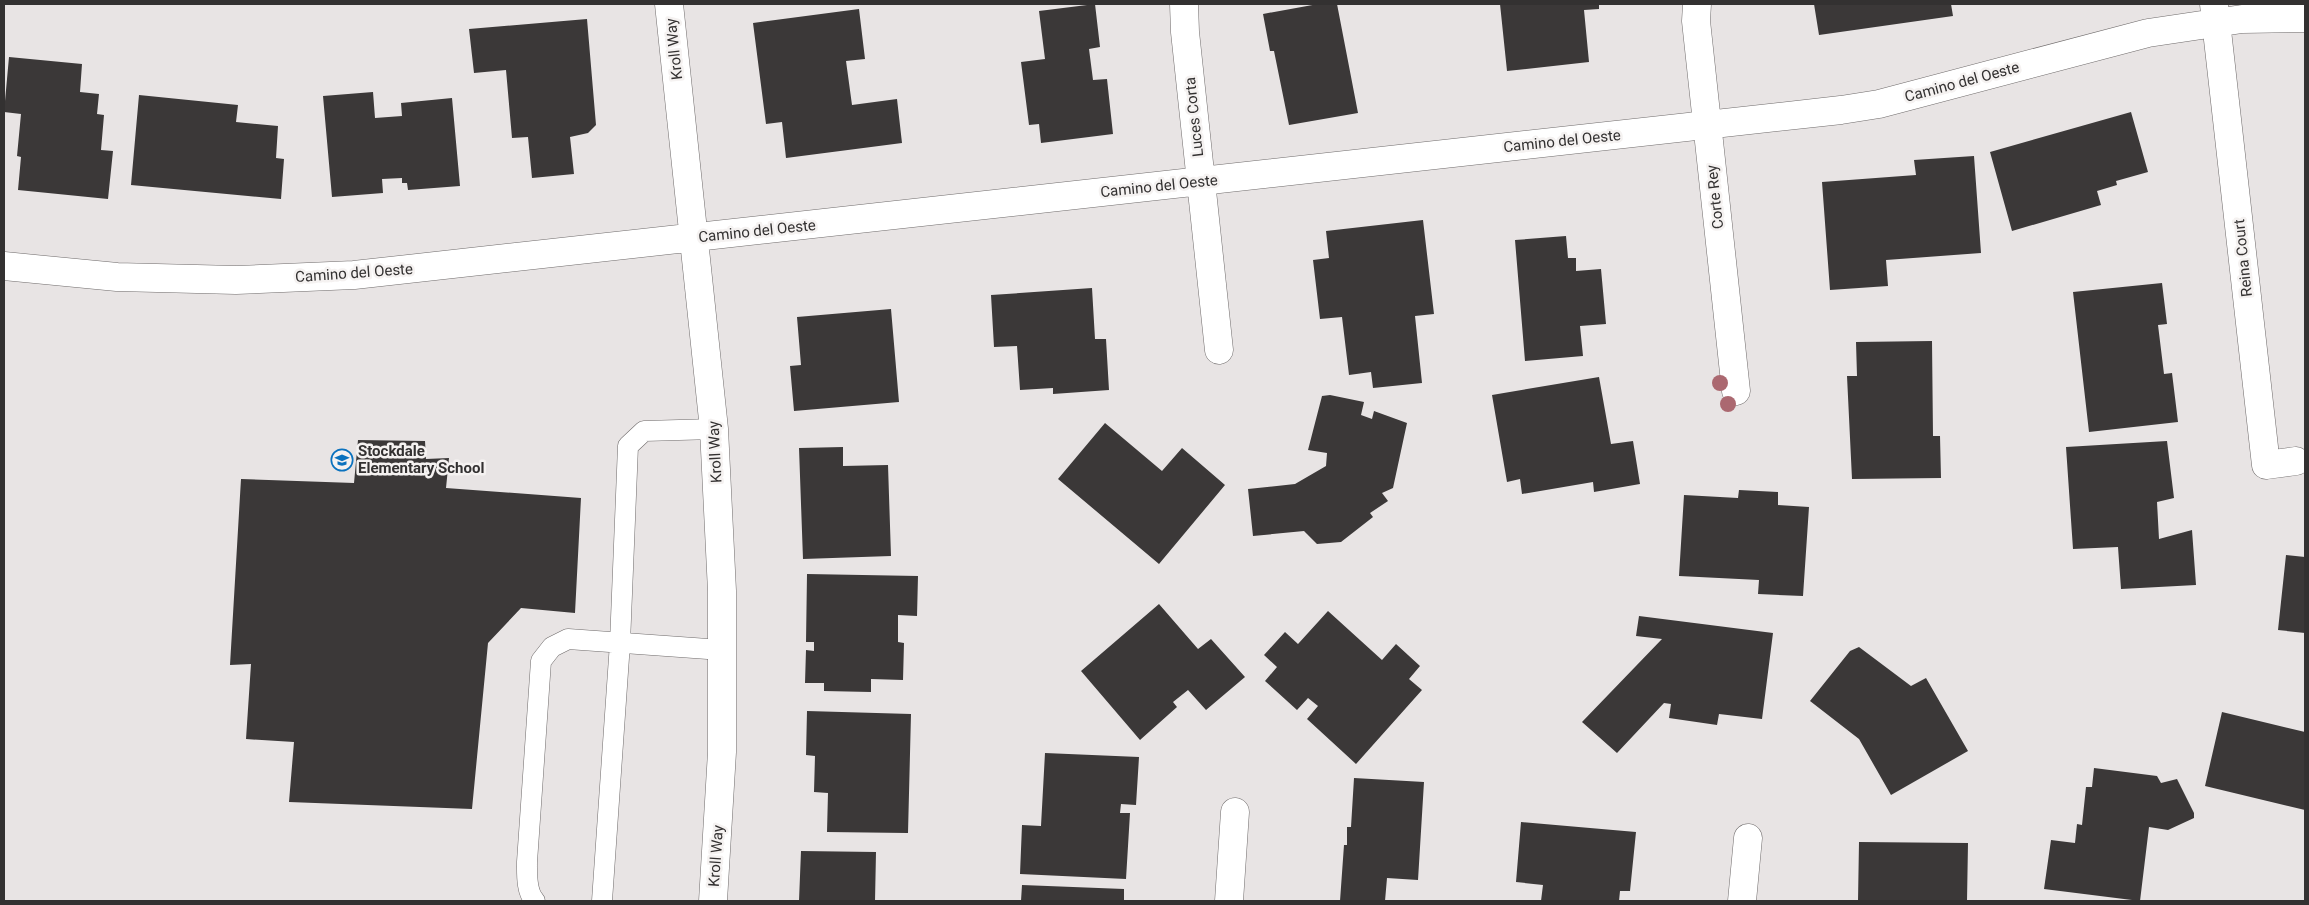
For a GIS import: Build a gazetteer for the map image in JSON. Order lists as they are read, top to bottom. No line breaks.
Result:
{"streets":{"street":["Kroll Way","Camino del Oeste","Luces Corta","Corte Rey","Reina Court"]},"crossings":[["Kroll Way","Camino del Oeste"],["Camino del Oeste","Luces Corta"],["Camino del Oeste","Corte Rey"],["Camino del Oeste","Reina Court"]],"places":{"school or university":["Stockdale Elementary School"]}}
